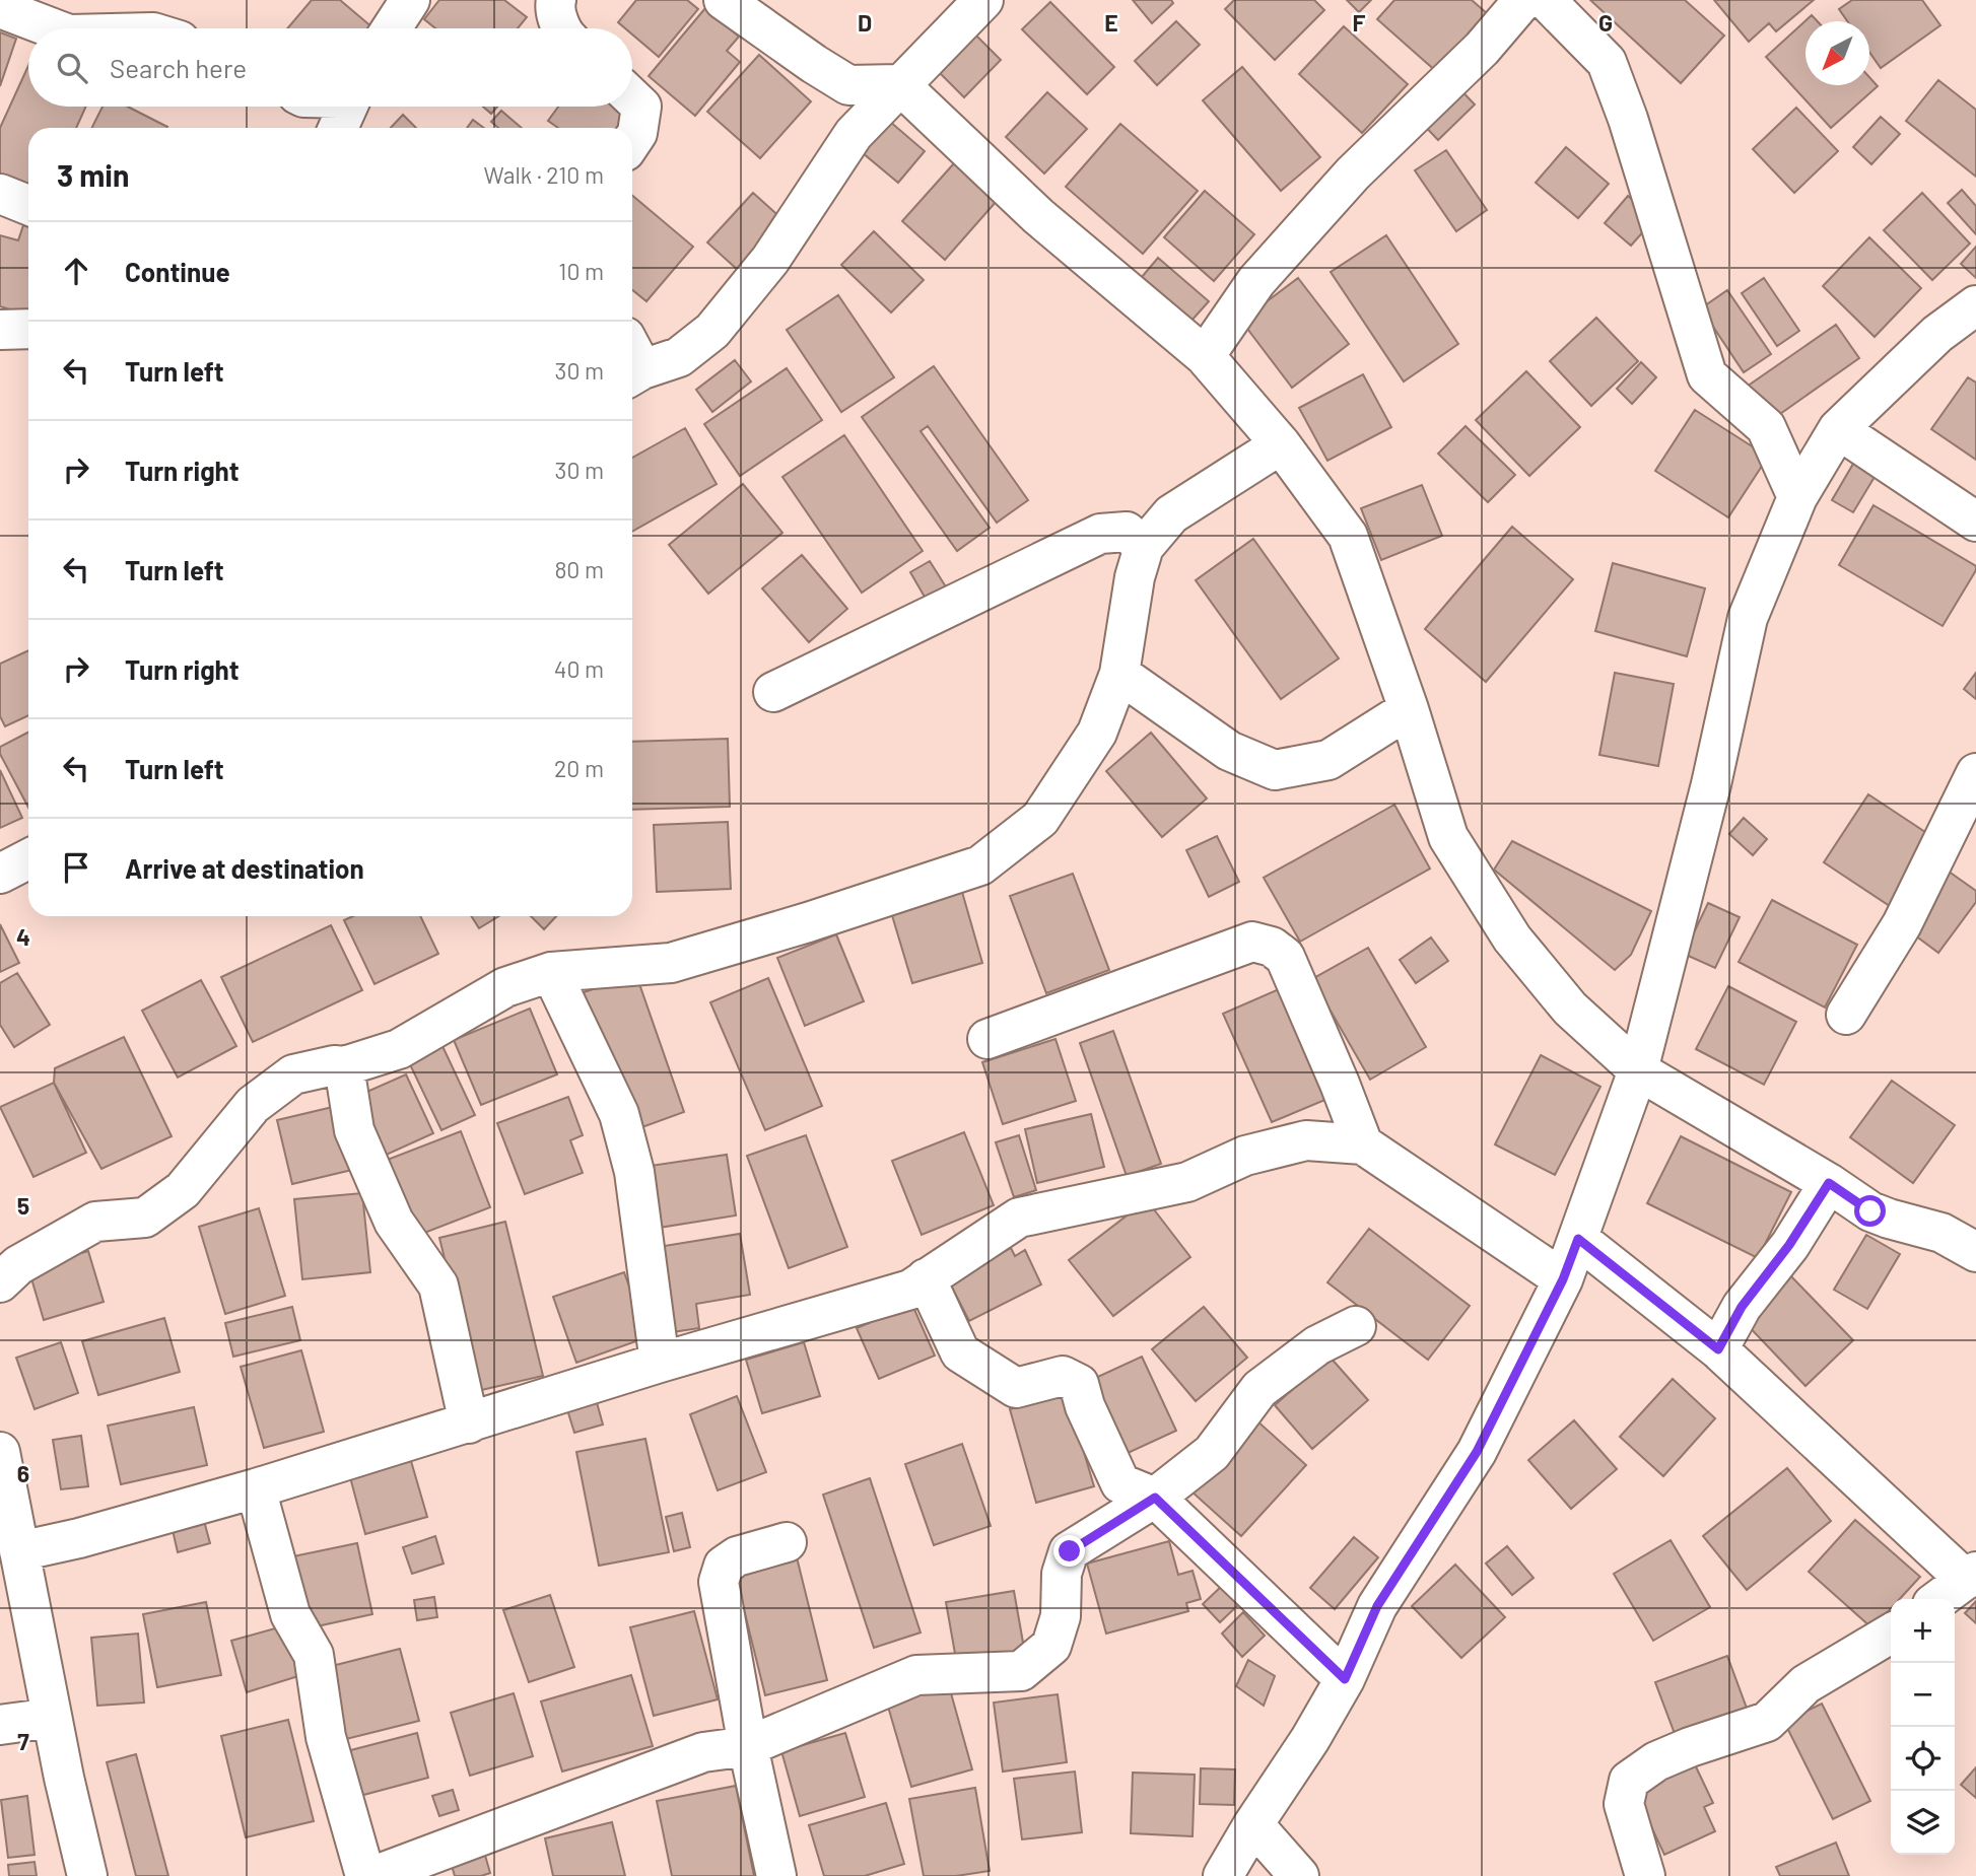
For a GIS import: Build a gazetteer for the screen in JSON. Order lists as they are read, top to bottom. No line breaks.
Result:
{"north":"bottom left","page":{"search":"Search here","heading":["3 min","Walk · 210 m"],"list":[["Continue","10 m"],["Turn left","30 m"],["Turn right","30 m"],["Turn left","80 m"],["Turn right","40 m"],["Turn left","20 m"],"Arrive at destination"],"map_buttons":["+","−"]},"grid":{"columns":["D","E","F","G"],"rows":["4","5","6","7"]}}
